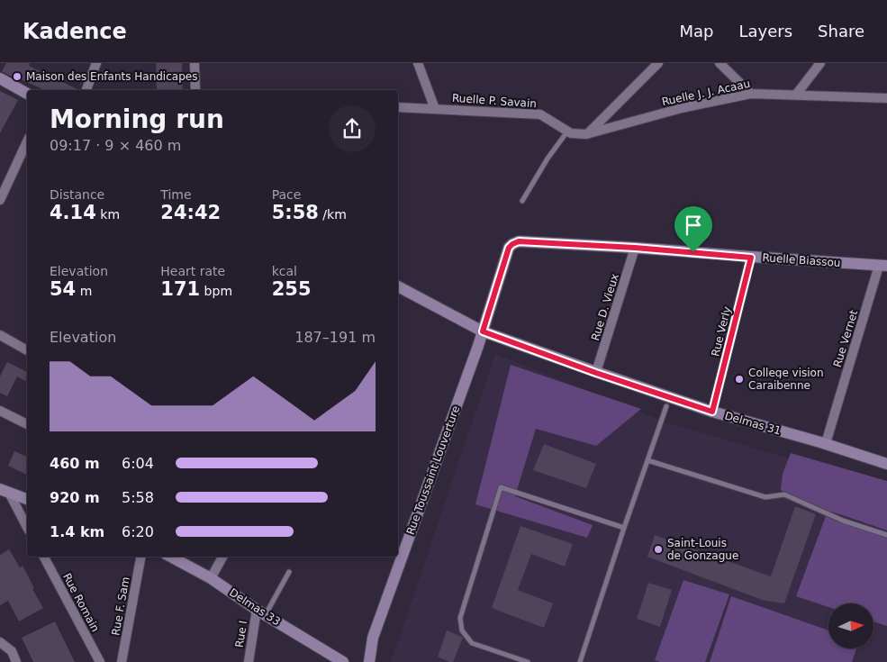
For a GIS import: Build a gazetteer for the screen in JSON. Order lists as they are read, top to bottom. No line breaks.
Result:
{"streets":{"street":["Ruelle J. J. Acaau","Ruelle P. Savain","Ruelle Biassou","Rue D. Vieux","Rue Verly","Rue Vernet","Delmas 31","Rue Toussaint Louverture","Rue Romain","Rue F. Sam","Delmas 33","Rue I"]},"crossings":[["Ruelle J. J. Acaau","Ruelle P. Savain"],["Ruelle Biassou","Rue D. Vieux"],["Ruelle Biassou","Rue Verly"],["Ruelle Biassou","Rue Vernet"],["Ruelle Biassou","Delmas 31"],["Ruelle Biassou","Rue Toussaint Louverture"],["Rue D. Vieux","Delmas 31"],["Rue Verly","Delmas 31"],["Rue Vernet","Delmas 31"],["Delmas 31","Rue Toussaint Louverture"],["Delmas 33","Rue I"]],"places":["Maison des Enfants Handicapes","College vision Caraibenne","Saint-Louis de Gonzague"],"north":"right","page":{"header":"Kadence","nav":["Map","Layers","Share"],"heading":["Morning run","09:17 · 9 × 460 m"],"stats":[["Distance","4.14 km"],["Time","24:42"],["Pace","5:58 /km"],["Elevation","54 m"],["Heart rate","171 bpm"],["kcal","255"]],"chart":["Elevation","187–191 m"],"list":[{"name":"460 m","note":"6:04"},{"name":"920 m","note":"5:58"},{"name":"1.4 km","note":"6:20"}]}}
